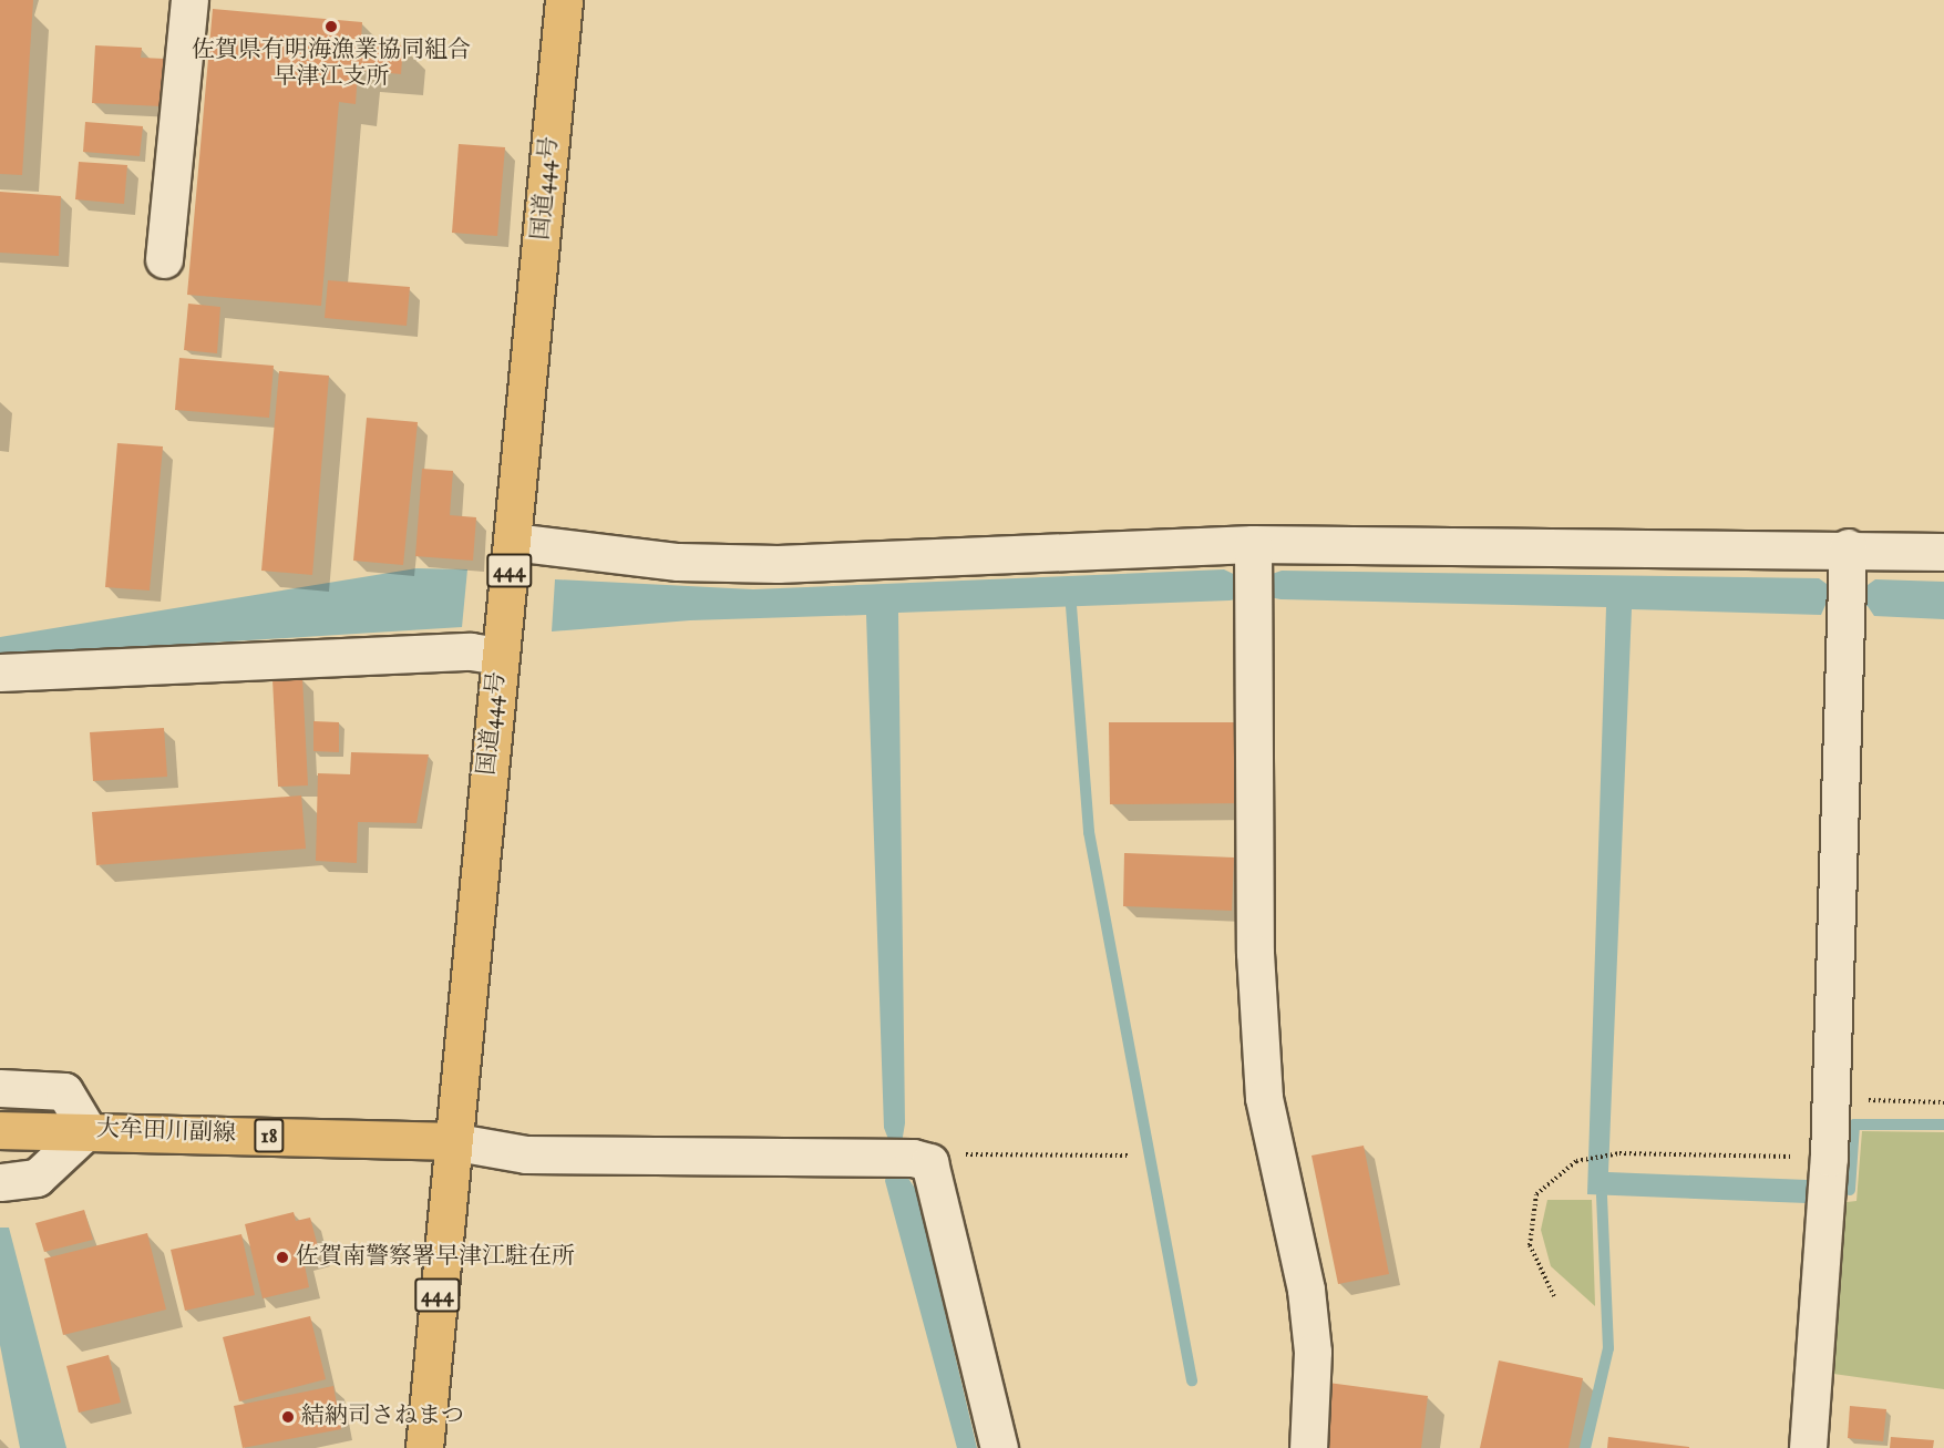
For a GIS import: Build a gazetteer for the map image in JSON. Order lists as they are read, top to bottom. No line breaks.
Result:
{"streets":{"main road":["国道444号","444","大牟田川副線","18"]},"crossings":[["国道444号","大牟田川副線"]],"places":["佐賀県有明海漁業協同組合 早津江支所","佐賀南警察署早津江駐在所","結納司さねまつ"]}
